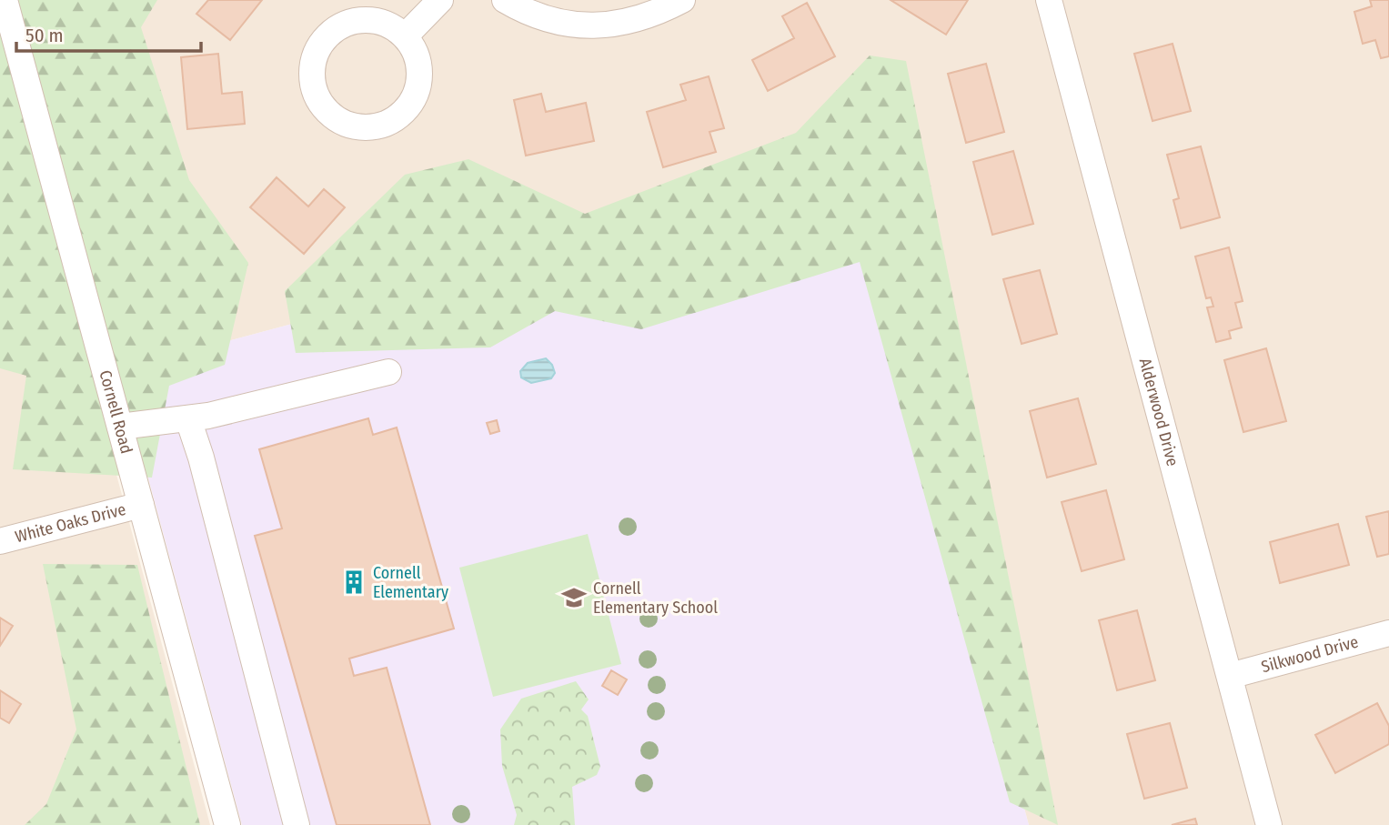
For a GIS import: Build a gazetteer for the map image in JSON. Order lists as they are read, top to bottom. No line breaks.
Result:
{"streets":{"street":["Cornell Road","Alderwood Drive","White Oaks Drive","Silkwood Drive"]},"crossings":[["Cornell Road","White Oaks Drive"],["Alderwood Drive","Silkwood Drive"]],"places":{"building":["Cornell Elementary"],"school or university":["Cornell Elementary School"]},"scale_bar":"50 m"}
